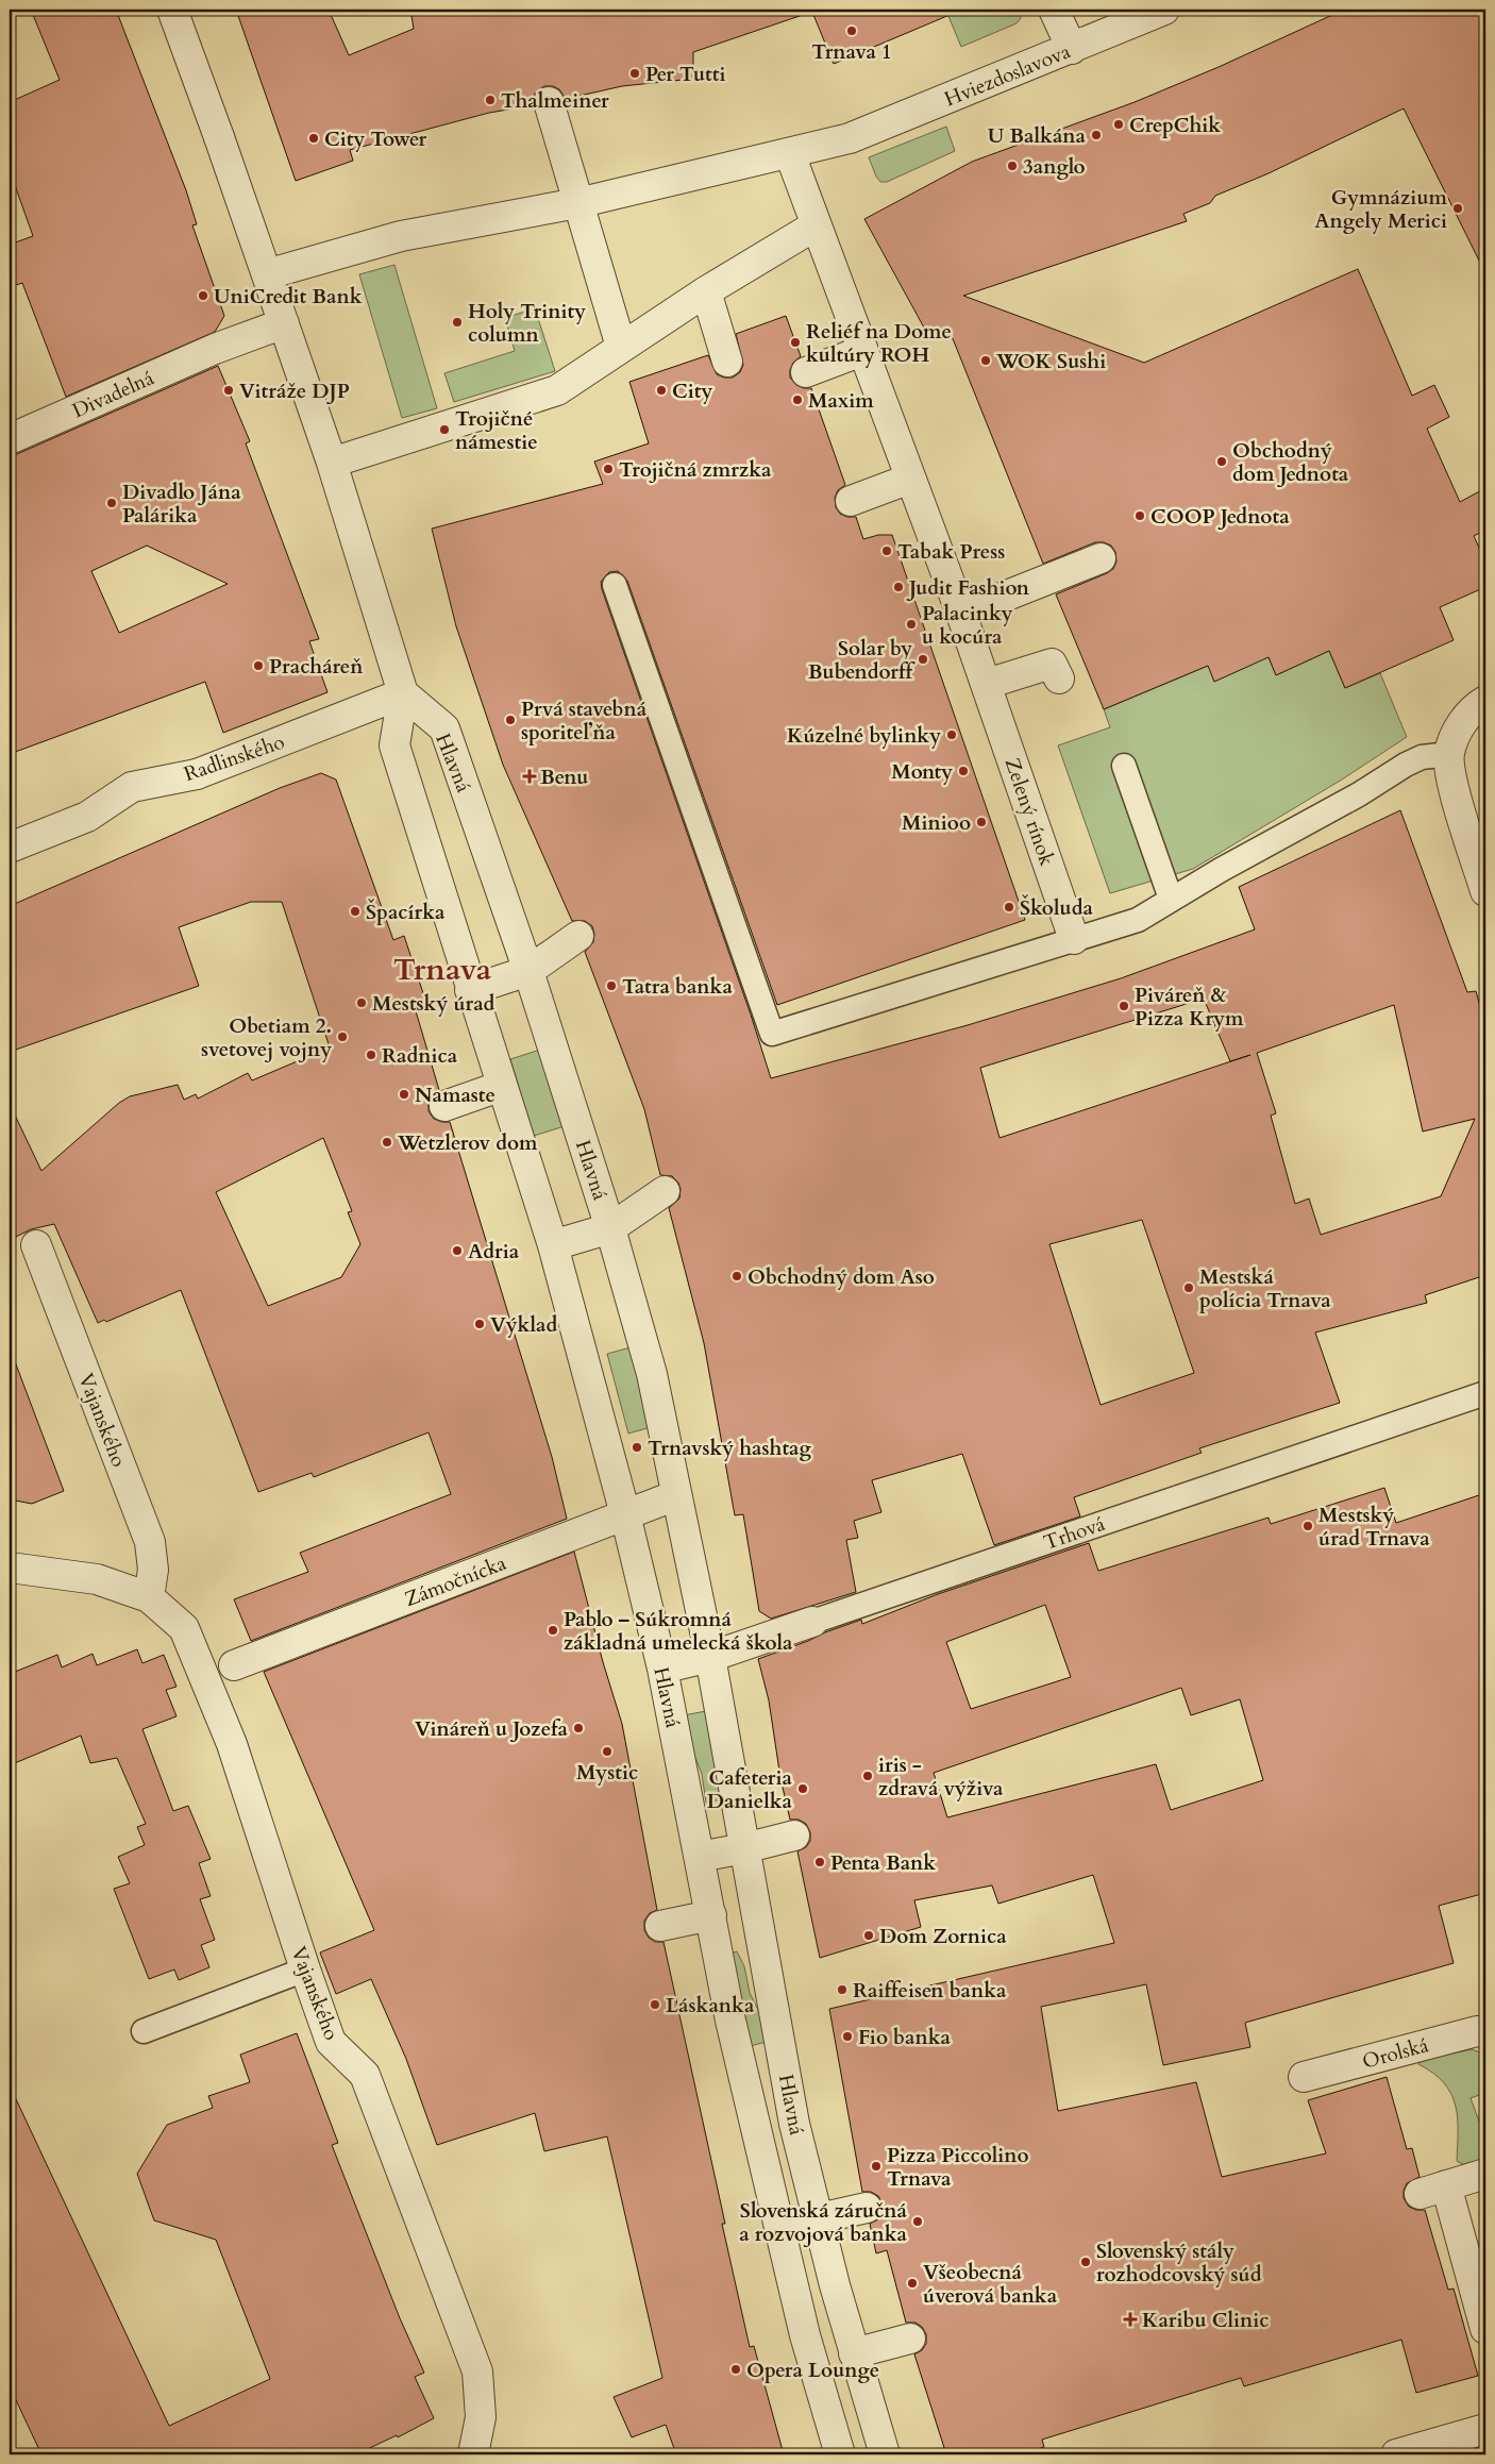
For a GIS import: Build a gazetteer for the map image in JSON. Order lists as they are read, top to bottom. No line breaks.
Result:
{"streets":{"street":["Hviezdoslavova","Divadelná","Radlinského","Hlavná","Zelený rínok","Vajanského","Trhová","Zámočnícka","Orolská"]},"crossings":[["Radlinského","Hlavná"],["Hlavná","Trhová"],["Hlavná","Zámočnícka"]],"districts":["Trnava"],"places":{"other":["Trnava 1","Per Tutti","Thalmeiner","CrepChik","U Balkána","City Tower","3anglo","Gymnázium Angely Merici","UniCredit Bank","Holy Trinity column","Reliéf na Dome kultúry ROH","WOK Sushi","Vitráže DJP","City","Maxim","Trojičné námestie","Obchodný dom Jednota","Trojičná zmrzka","Divadlo Jána Palárika","COOP Jednota","Tabak Press","Judit Fashion","Palacinky u kocúra","Solar by Bubendorff","Pracháreň","Prvá stavebná sporiteľňa","Kúzelné bylinky","Monty","Minioo","Školuda","Špacírka","Tatra banka","Mestský úrad","Piváreň & Pizza Krym","Obetiam 2. svetovej vojny","Radnica","Namaste","Wetzlerov dom","Adria","Obchodný dom Aso","Mestská polícia Trnava","Výklad","Trnavský hashtag","Mestský úrad Trnava","Pablo – Súkromná základná umelecká škola","Vináreň u Jozefa","Mystic","iris - zdravá výživa","Cafeteria Danielka","Penta Bank","Dom Zornica","Raiffeisen banka","Láskanka","Fio banka","Pizza Piccolino Trnava","Slovenská záručná a rozvojová banka","Slovenský stály rozhodcovský súd","Všeobecná úverová banka","Opera Lounge"],"health":["Benu","Karibu Clinic"]}}
